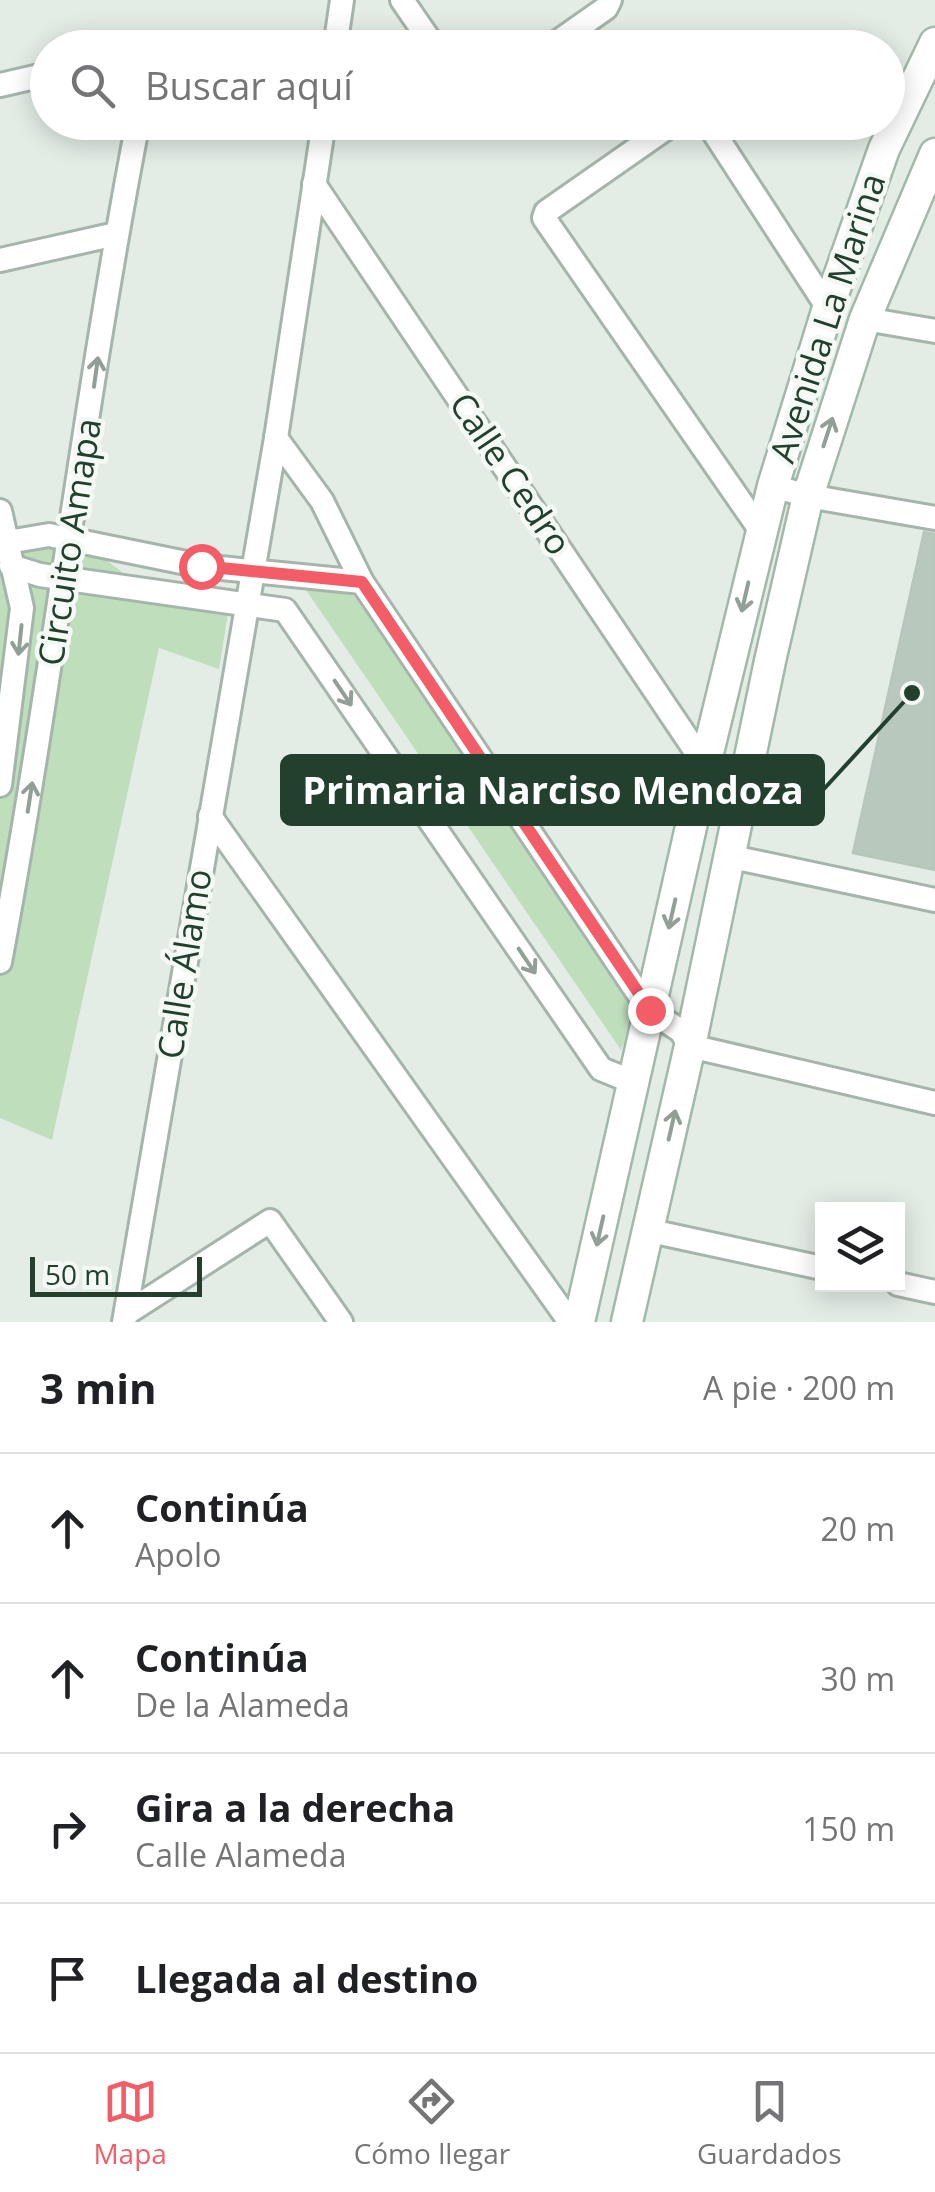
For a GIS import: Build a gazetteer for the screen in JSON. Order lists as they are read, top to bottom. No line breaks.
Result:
{"streets":{"main road":["Avenida La Marina"],"street":["Calle Cedro","Circuito Amapa","Calle Álamo"]},"crossings":[["Avenida La Marina","Calle Cedro"]],"places":["Primaria Narciso Mendoza"],"scale_bar":"50 m","page":{"search":"Buscar aquí","scale":"50 m","heading":["3 min","A pie · 200 m"],"list":[["Continúa","Apolo","20 m"],["Continúa","De la Alameda","30 m"],["Gira a la derecha","Calle Alameda","150 m"],"Llegada al destino"],"nav":["Mapa","Cómo llegar","Guardados"]}}
